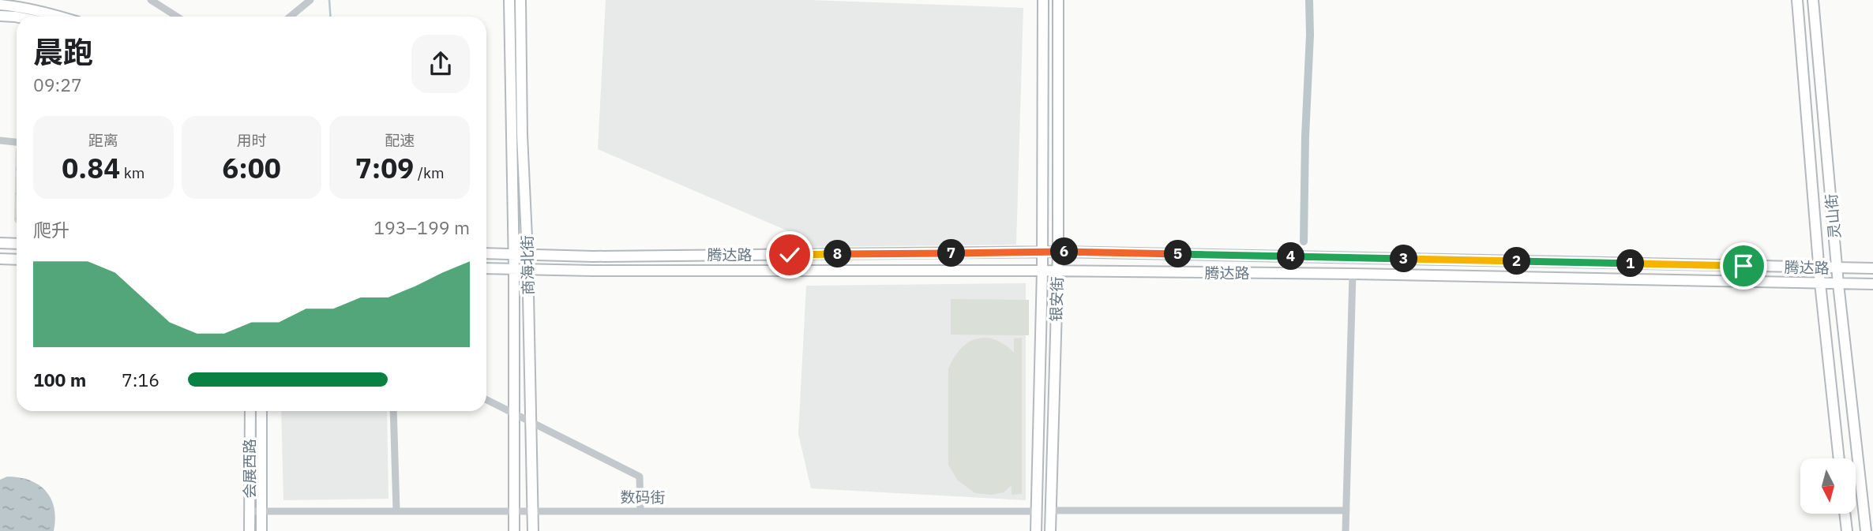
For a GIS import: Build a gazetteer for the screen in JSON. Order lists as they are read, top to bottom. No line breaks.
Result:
{"streets":{"main road":["灵山街","腾达路","商海北街","银安街","会展西路"],"street":["数码街"]},"crossings":[["灵山街","腾达路"],["腾达路","商海北街"],["腾达路","银安街"],["商海北街","数码街"],["银安街","数码街"],["会展西路","数码街"]],"north":"bottom","page":{"heading":["晨跑","09:27"],"stats":[["距离","0.84 km"],["用时","6:00"],["配速","7:09 /km"]],"chart":["爬升","193–199 m"],"pins":["6","7","5","8","4","3","2","1"],"list":[{"name":"100 m","note":"7:16"}]}}
